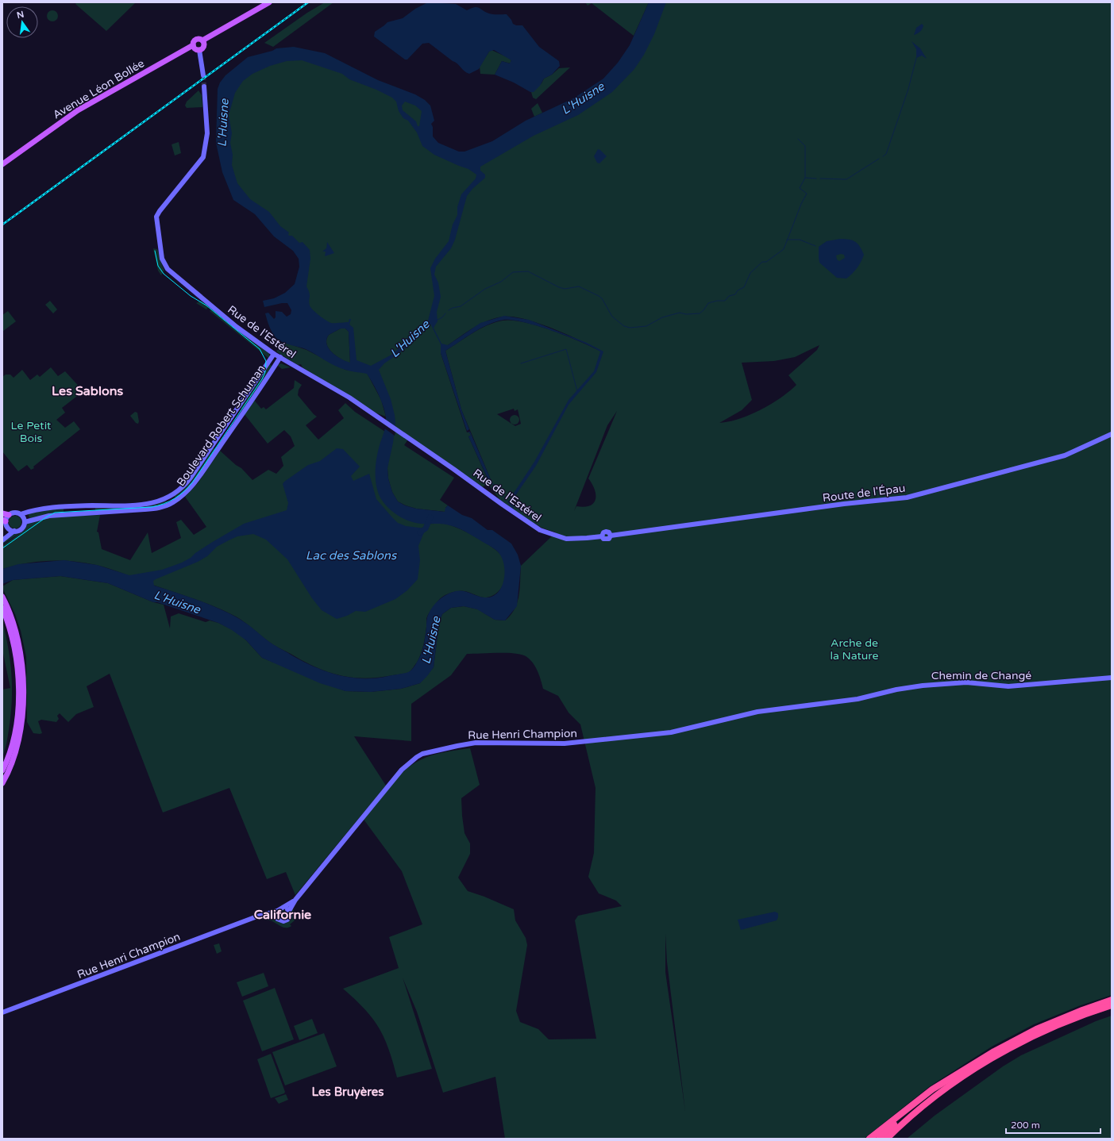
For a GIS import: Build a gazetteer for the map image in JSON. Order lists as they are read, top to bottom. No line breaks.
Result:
{"streets":{"main road":["Avenue Léon Bollée"],"street":["Rue de l'Estérel","Boulevard Robert Schuman","Route de l'Épau","Chemin de Changé","Rue Henri Champion"]},"crossings":[["Rue de l'Estérel","Boulevard Robert Schuman"],["Rue de l'Estérel","Route de l'Épau"],["Chemin de Changé","Rue Henri Champion"]],"districts":["Les Sablons","Californie","Les Bruyères"],"water":["L'Huisne","Lac des Sablons"],"parks":["Le Petit Bois","Arche de la Nature"],"scale_bar":"200 m","north":"top"}
